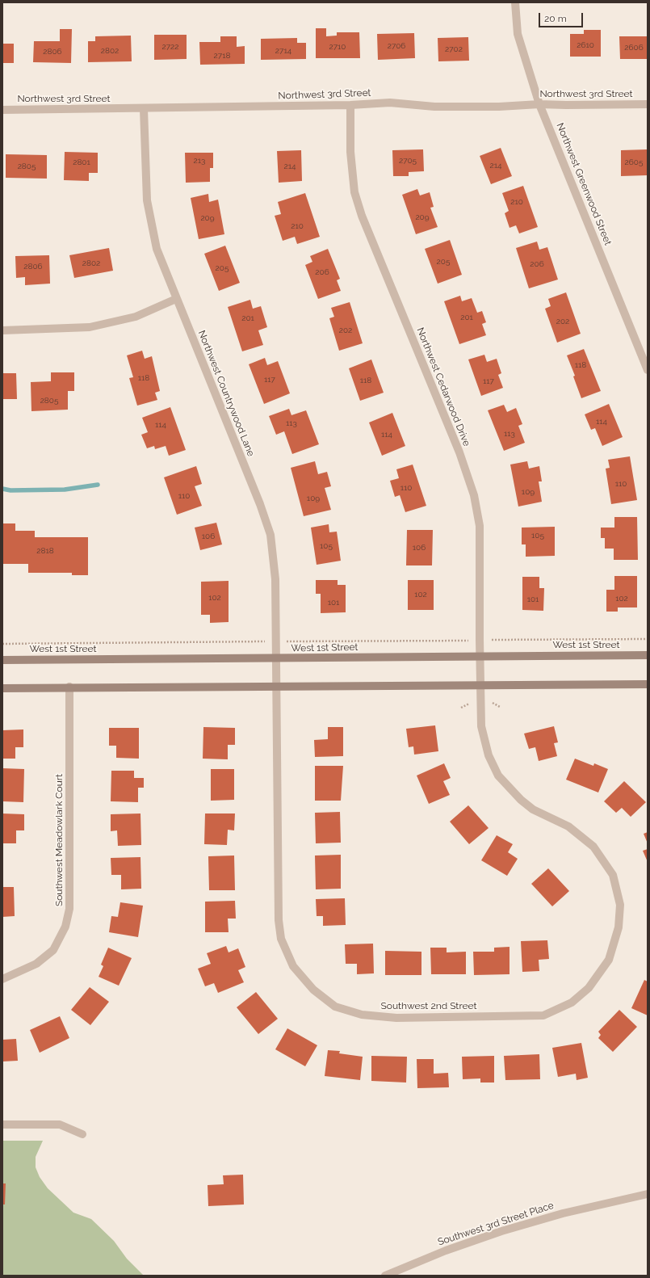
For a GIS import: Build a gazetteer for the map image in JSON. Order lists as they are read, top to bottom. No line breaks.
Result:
{"streets":{"main road":["West 1st Street"],"street":["Northwest 3rd Street","Northwest Greenwood Street","Northwest Cedarwood Drive","Northwest Countrywood Lane","Southwest Meadowlark Court","Southwest 2nd Street","Southwest 3rd Street Place"]},"crossings":[["Northwest 3rd Street","Northwest Greenwood Street"],["Northwest 3rd Street","Northwest Cedarwood Drive"],["Northwest 3rd Street","Northwest Countrywood Lane"],["Northwest Cedarwood Drive","West 1st Street"],["Northwest Cedarwood Drive","Southwest 2nd Street"],["Northwest Countrywood Lane","West 1st Street"],["Northwest Countrywood Lane","Southwest 2nd Street"]],"house_numbers":["2610","2706","2722","2710","2606","2702","2802","2714","2806","2718","213","2705","2801","2605","214","2805","214","210","209","209","210","205","2802","206","2806","205","206","201","201","202","202","118","118","117","118","117","2805","114","113","114","113","114","110","110","109","110","109","105","106","105","106","2818","102","102","102","101","101"],"scale_bar":"20 m"}
